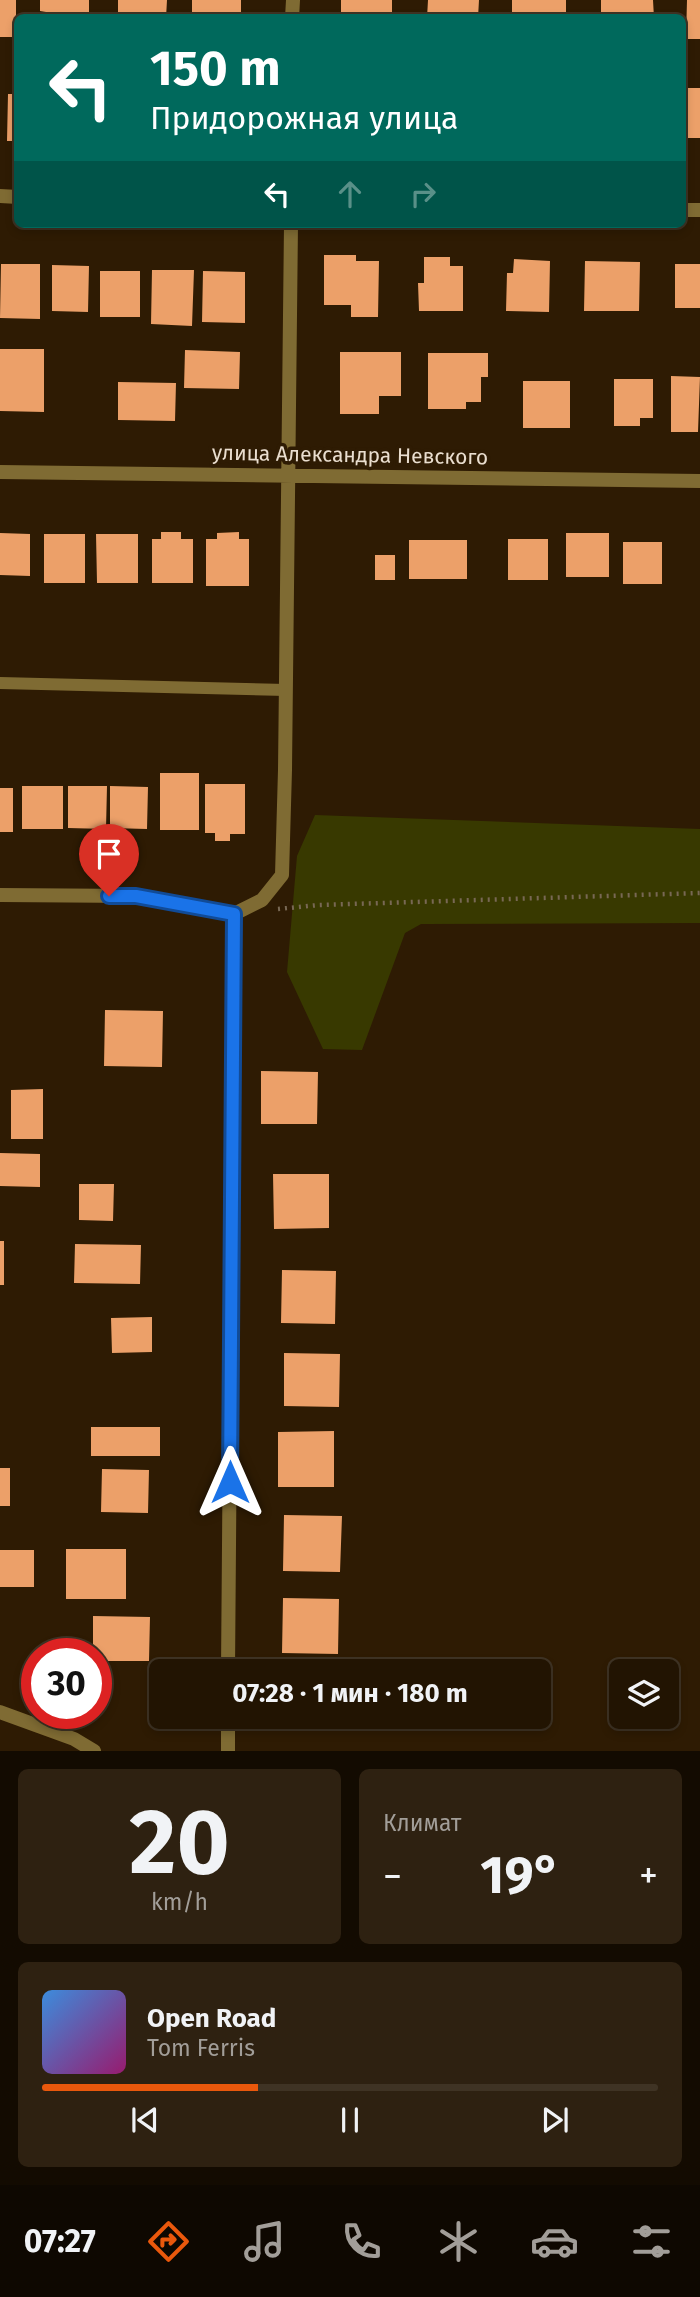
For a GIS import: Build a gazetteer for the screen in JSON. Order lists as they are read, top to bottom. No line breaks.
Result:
{"streets":{"street":["улица Александра Невского"]},"page":{"turn":["150 m","Придорожная улица"],"limit":"30","trip":"07:28 · 1 мин · 180 m","tile":[["20","km/h"],"Климат"],"heat":["−","19°","+"],"song":["Open Road","Tom Ferris"],"tabs":"07:27"}}
